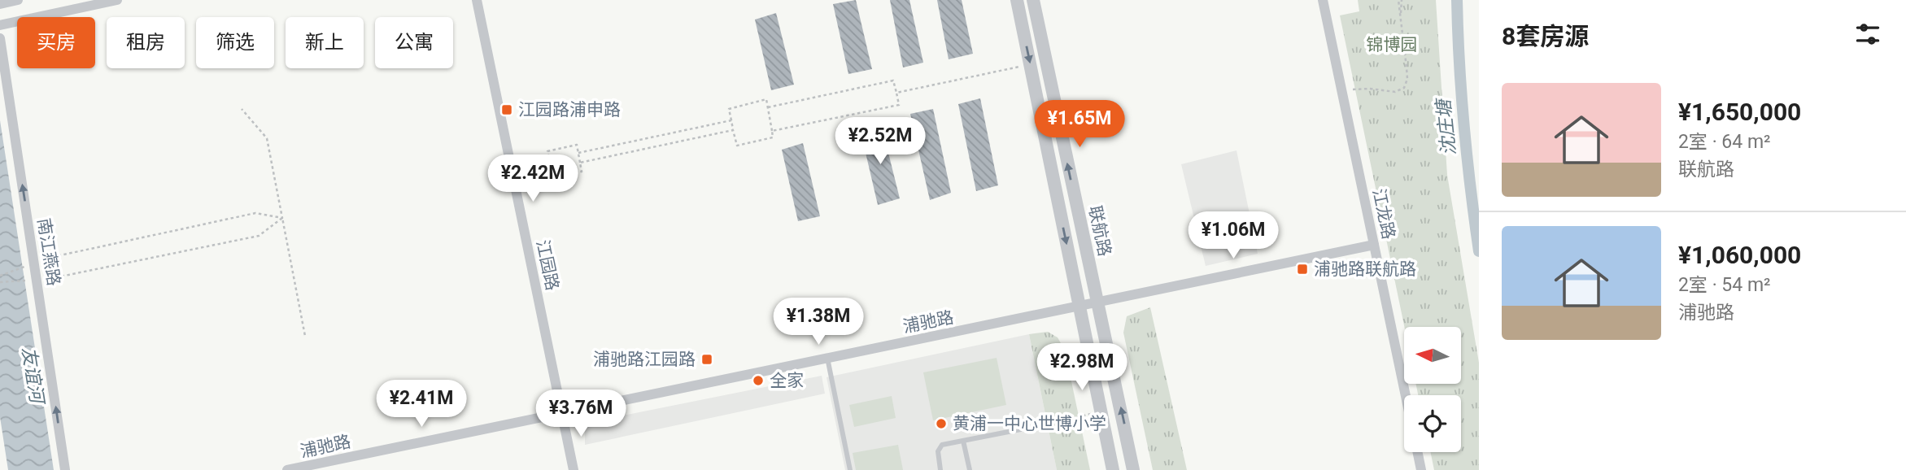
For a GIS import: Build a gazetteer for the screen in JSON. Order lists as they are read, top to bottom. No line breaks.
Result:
{"streets":{"street":["江龙路","联航路","南江燕路","江园路","浦驰路"]},"crossings":[["江龙路","浦驰路"],["联航路","浦驰路"],["江园路","浦驰路"]],"one_way":["南江燕路"],"water":["沈庄塘","友谊河"],"parks":["锦博园"],"places":{"transit":["江园路浦申路","浦驰路联航路","浦驰路江园路"],"other":["全家","黄浦一中心世博小学"]},"north":"left","page":{"heading":"8套房源","chip":["买房","租房","筛选","新上","公寓"],"list":[{"name":"¥1,650,000","note":"2室 · 64 m² · 联航路"},{"name":"¥1,060,000","note":"2室 · 54 m² · 浦驰路"}],"price":["¥1.65M","¥2.52M","¥2.42M","¥1.06M","¥1.38M","¥2.98M","¥2.41M","¥3.76M"]}}
